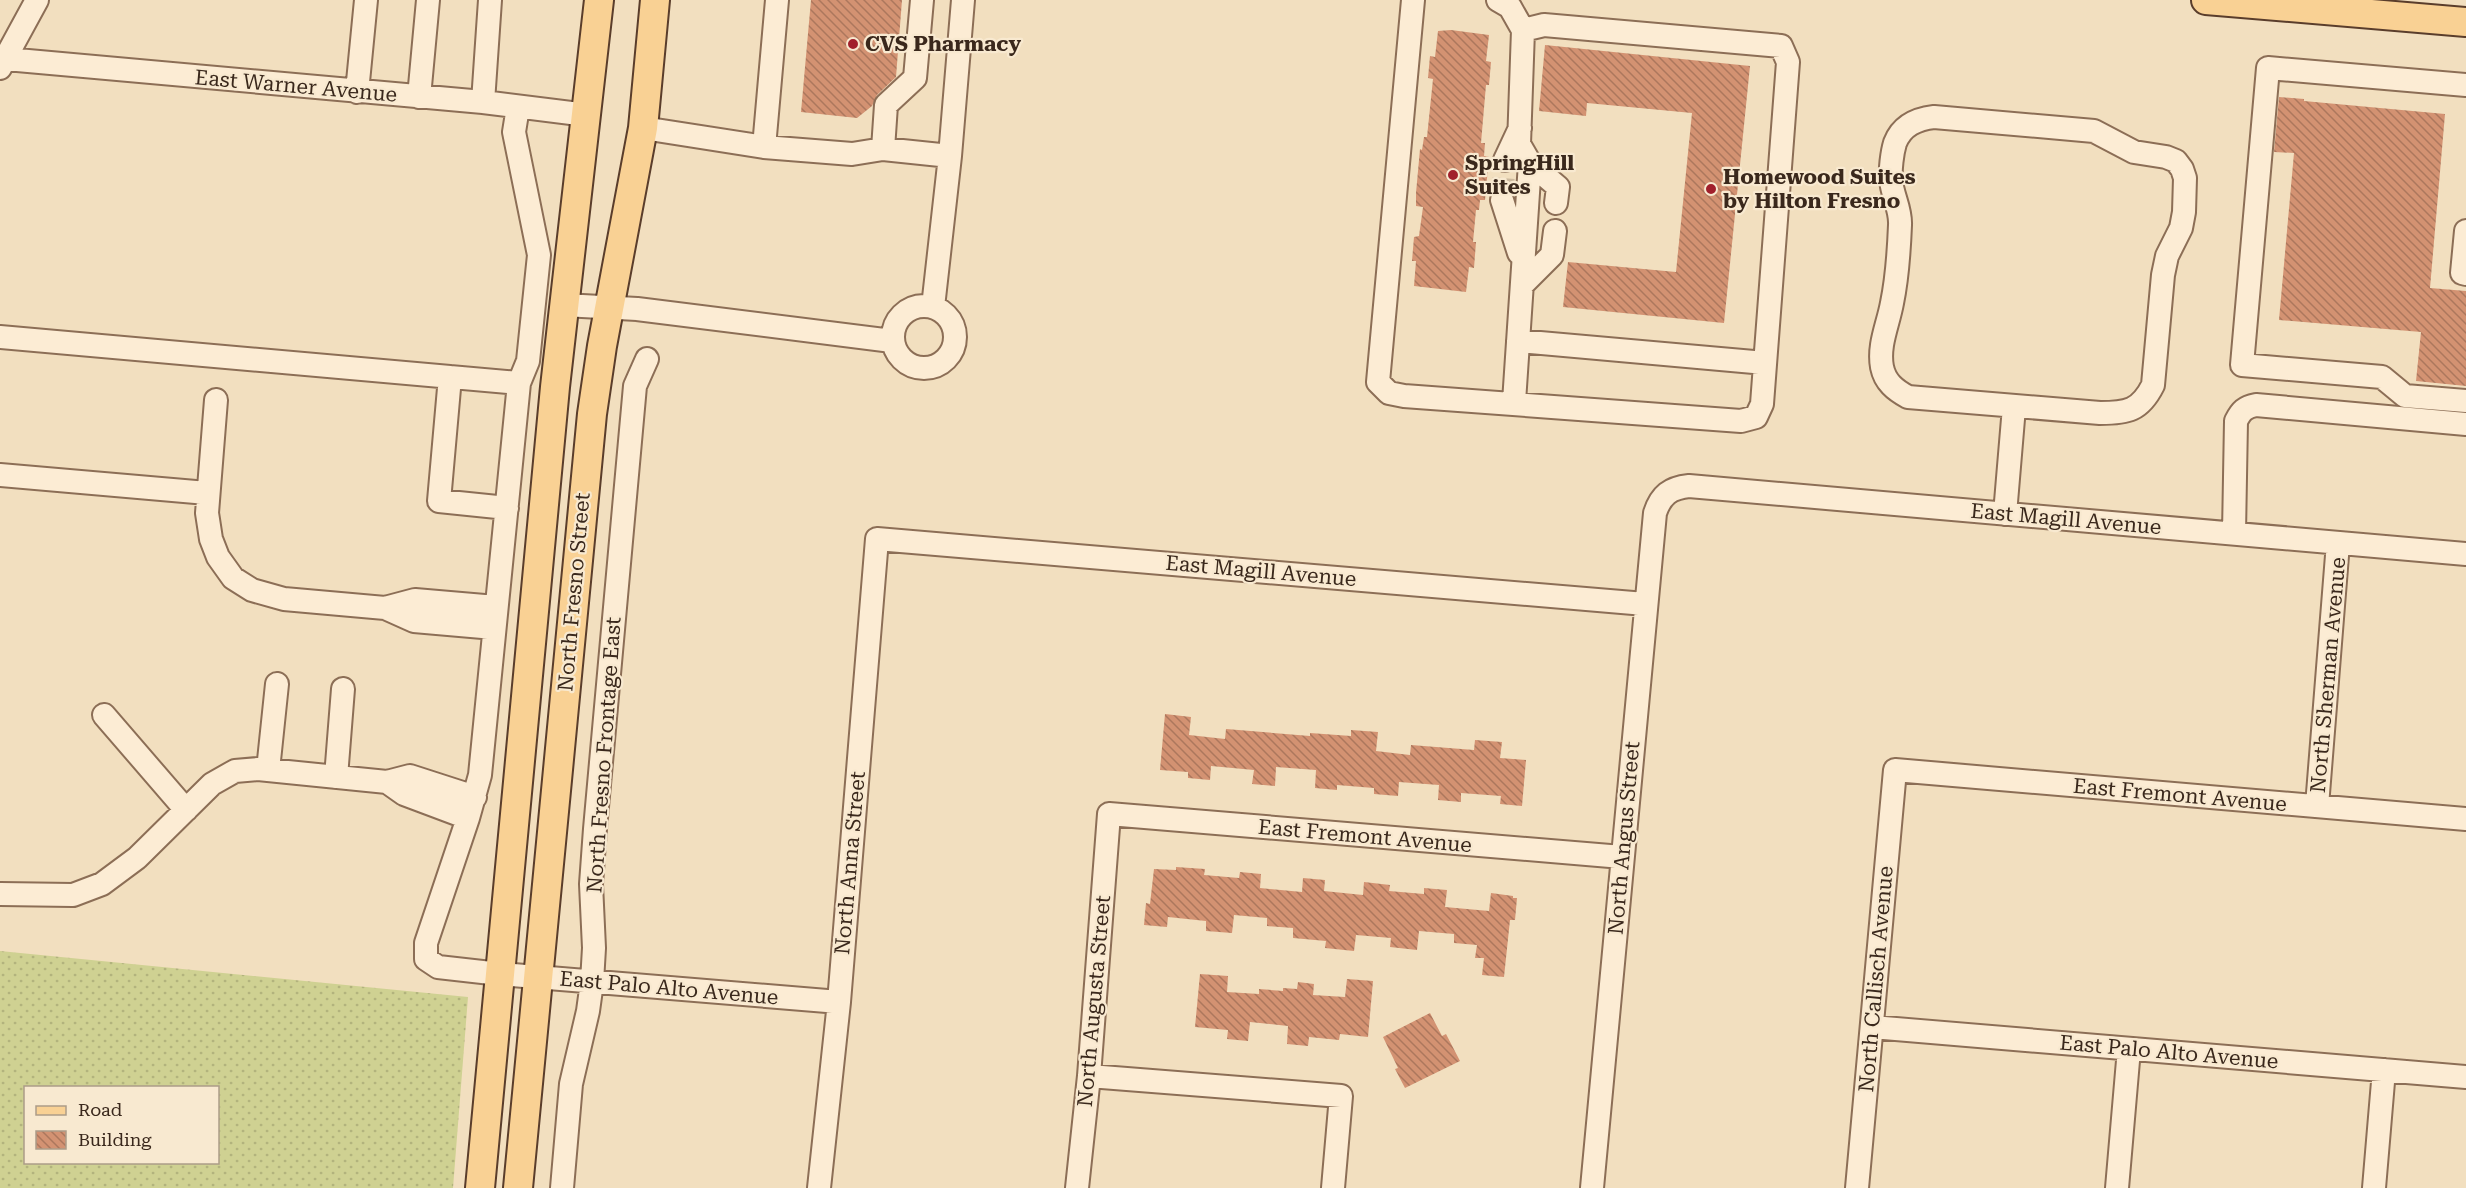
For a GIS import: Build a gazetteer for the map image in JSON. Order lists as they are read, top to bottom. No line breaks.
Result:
{"streets":{"main road":["North Fresno Street"],"street":["East Warner Avenue","East Magill Avenue","North Sherman Avenue","North Fresno Frontage East","East Fremont Avenue","North Angus Street","North Anna Street","North Callisch Avenue","East Palo Alto Avenue","North Augusta Street"]},"crossings":[["East Warner Avenue","North Fresno Street"],["East Magill Avenue","North Sherman Avenue"],["East Magill Avenue","North Angus Street"],["East Magill Avenue","North Anna Street"],["North Fresno Street","East Palo Alto Avenue"],["North Sherman Avenue","East Fremont Avenue"],["North Fresno Frontage East","East Palo Alto Avenue"],["East Fremont Avenue","North Angus Street"],["East Fremont Avenue","North Callisch Avenue"],["East Fremont Avenue","North Augusta Street"],["North Anna Street","East Palo Alto Avenue"],["North Callisch Avenue","East Palo Alto Avenue"]],"places":["CVS Pharmacy","SpringHill Suites","Homewood Suites by Hilton Fresno"],"legend":["Road","Building"]}
